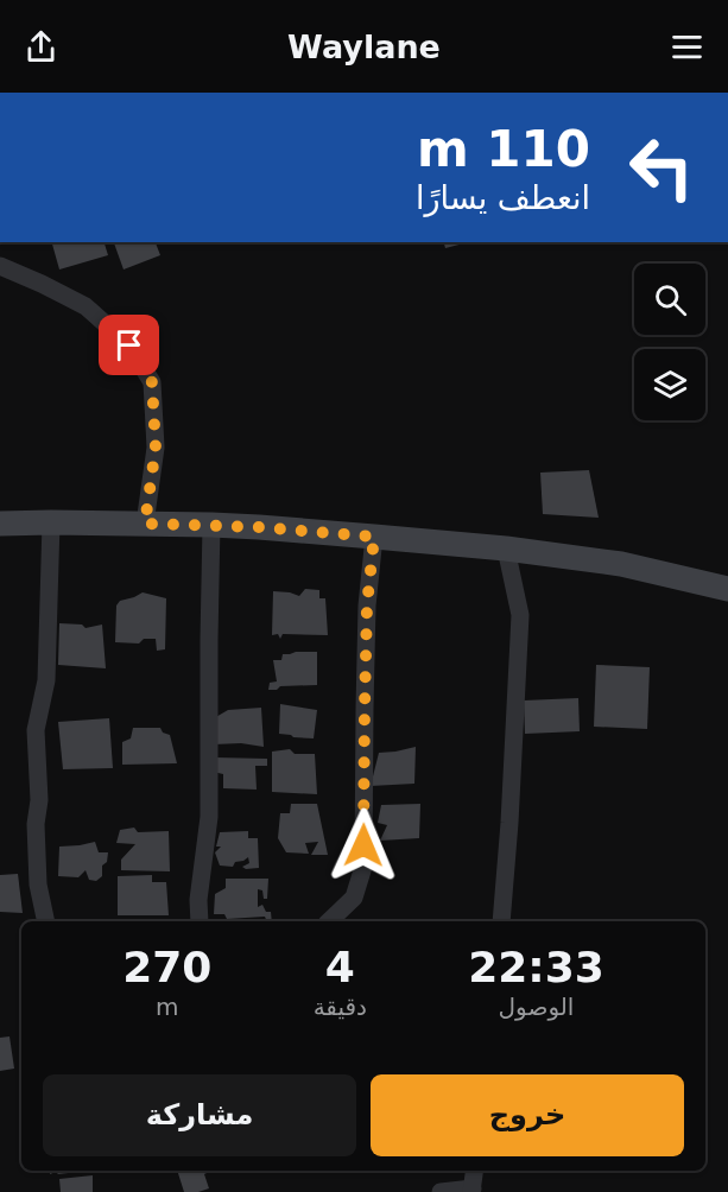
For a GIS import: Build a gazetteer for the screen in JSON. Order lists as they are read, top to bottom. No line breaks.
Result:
{"page":{"header":"Waylane","turn":["110 m","انعطف يسارًا"],"eta":["22:33","الوصول","4","دقيقة","270","m"],"buttons":["خروج","مشاركة"]}}
